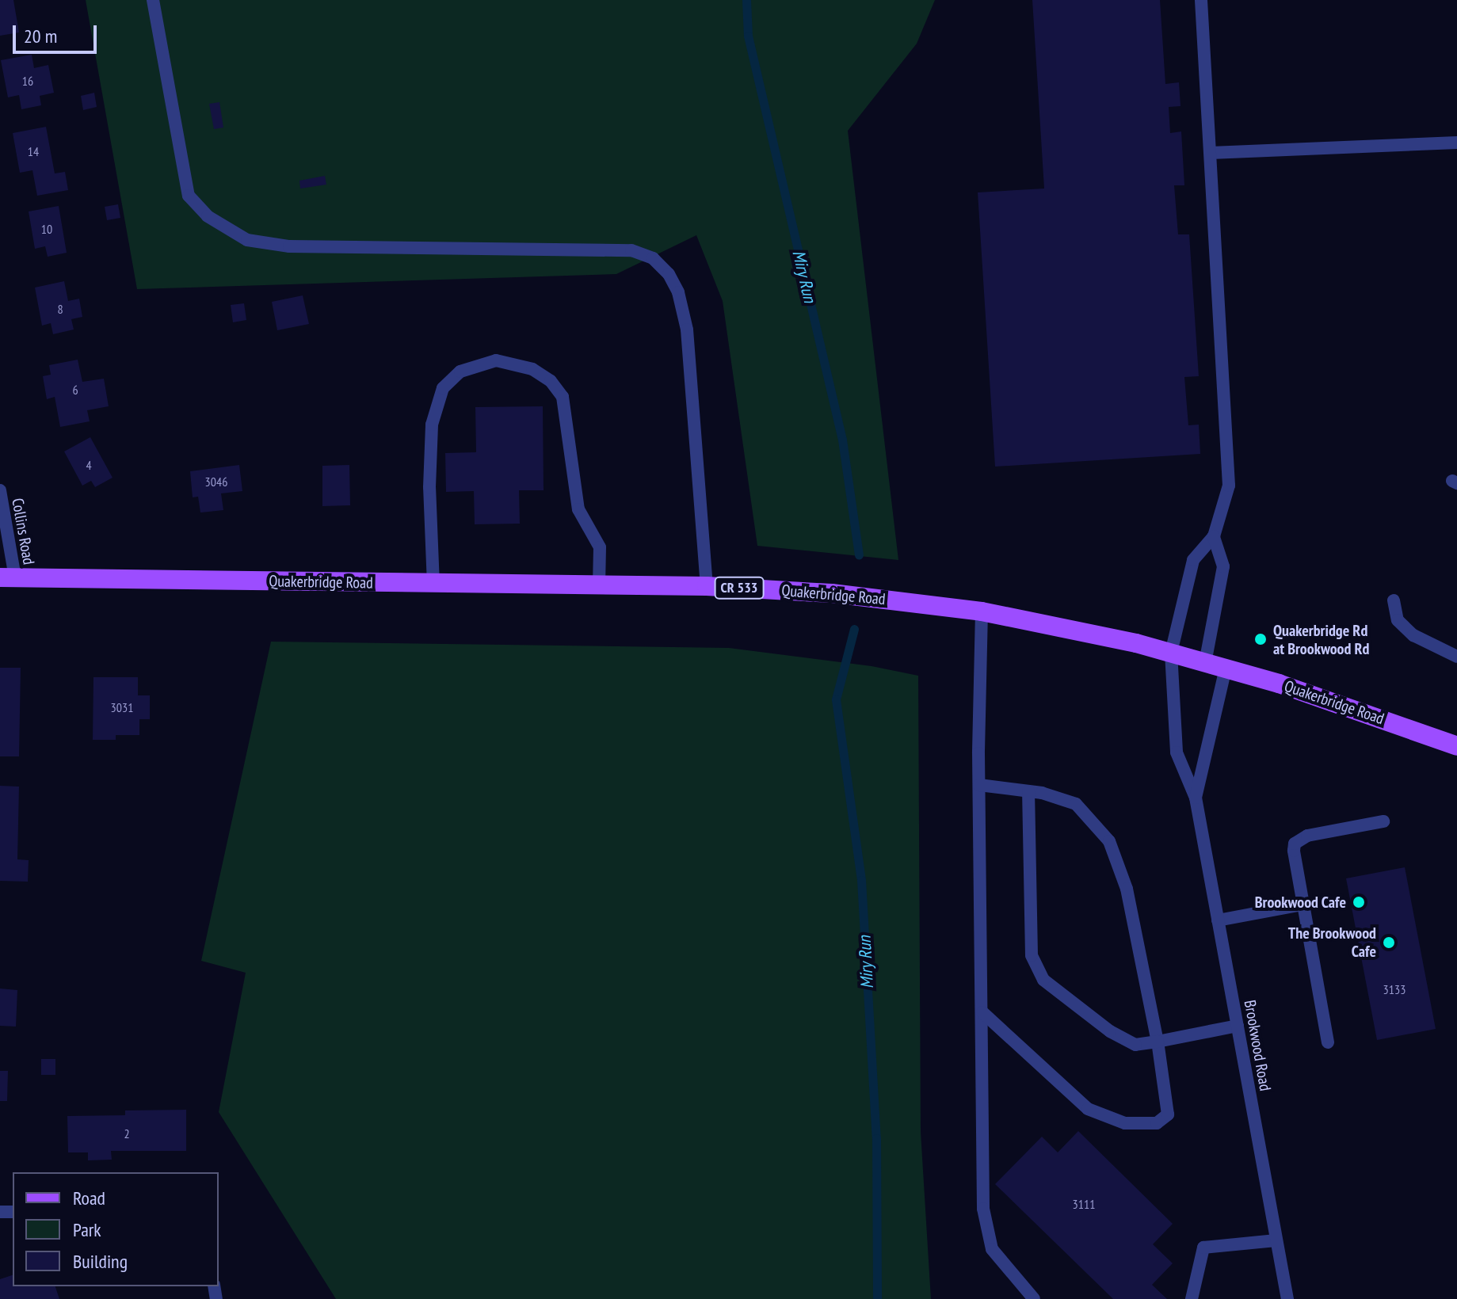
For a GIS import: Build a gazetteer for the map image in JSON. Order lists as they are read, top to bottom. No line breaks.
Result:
{"streets":{"main road":["Quakerbridge Road","CR 533"],"street":["Collins Road","Brookwood Road"]},"crossings":[["Collins Road","Quakerbridge Road"],["Quakerbridge Road","Brookwood Road"]],"water":["Miry Run"],"places":["Quakerbridge Rd at Brookwood Rd","Brookwood Cafe","The Brookwood Cafe"],"house_numbers":["16","14","10","8","6","4","3046","3031","3133","2","3111"],"legend":["Road","Park","Building"],"scale_bar":"20 m"}
